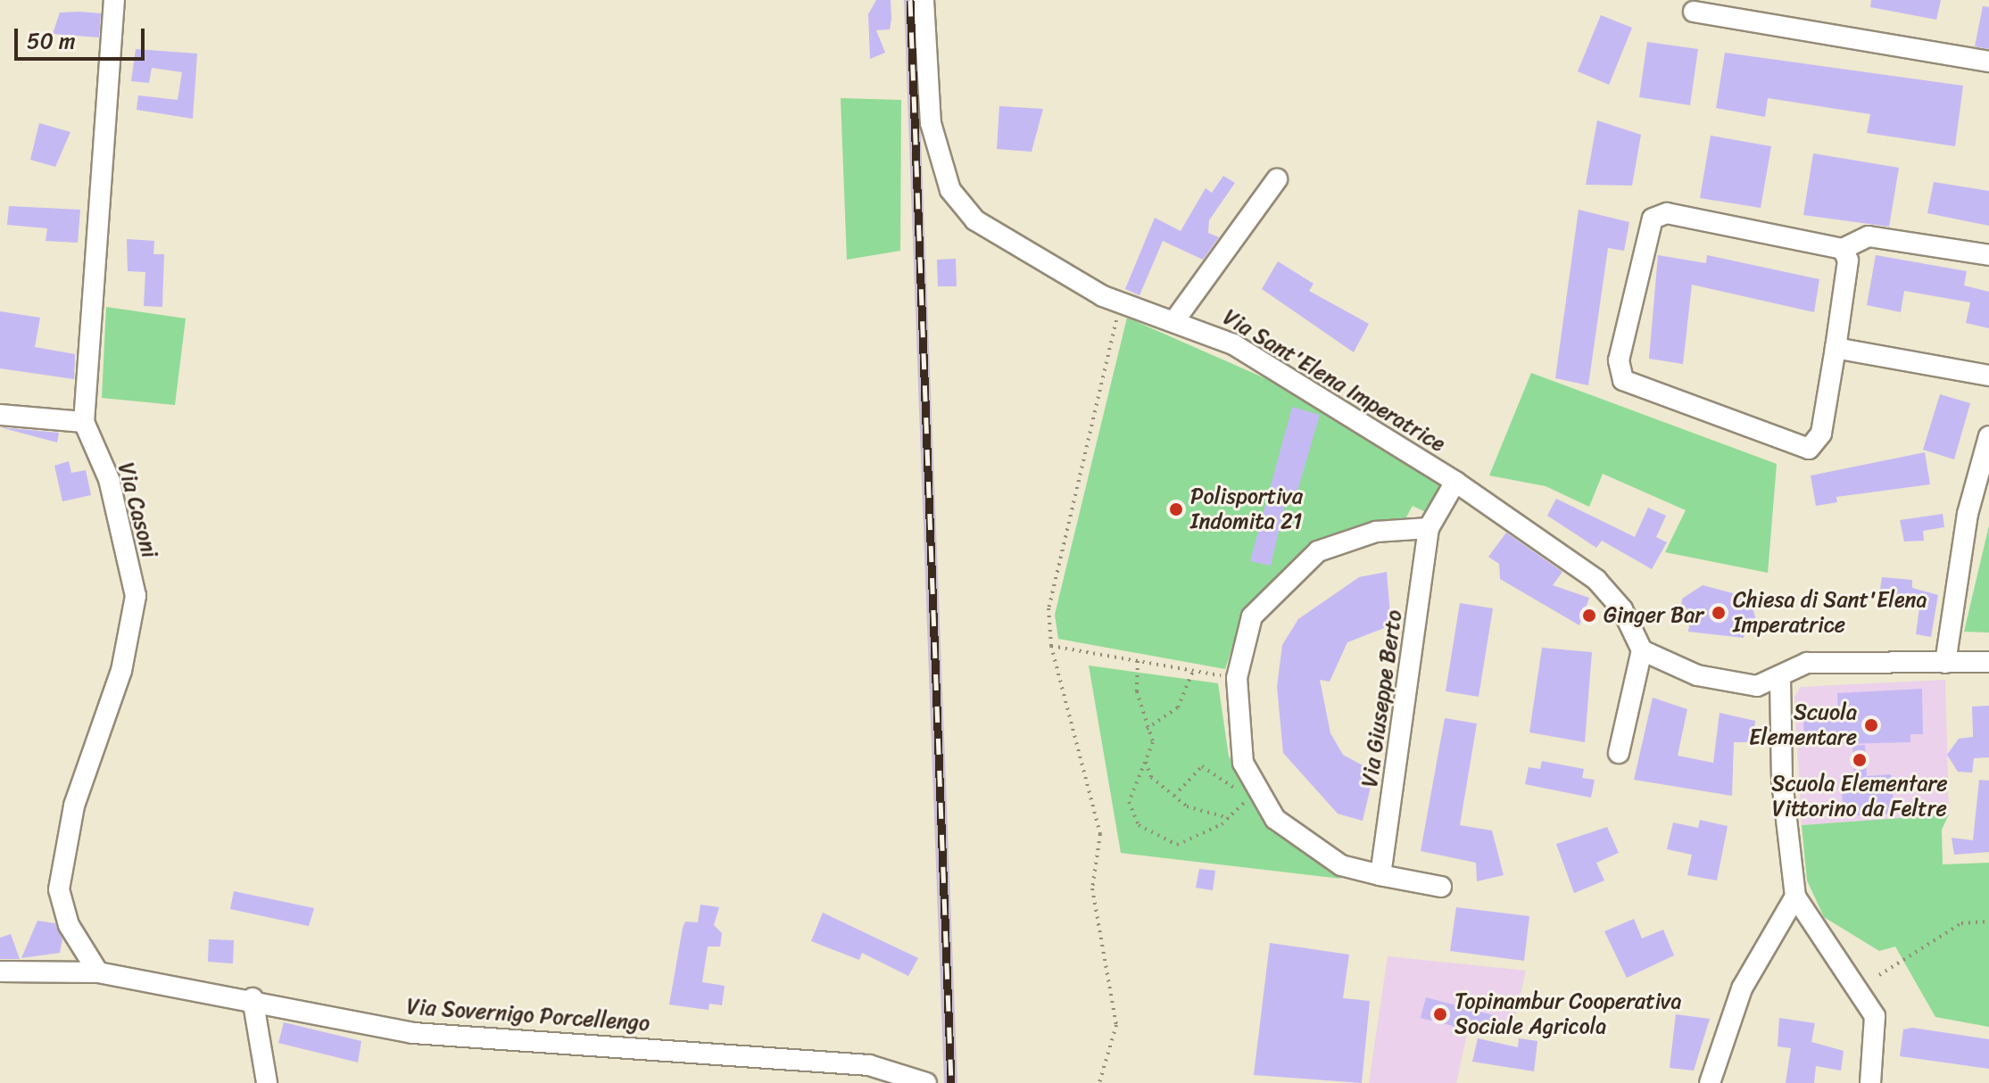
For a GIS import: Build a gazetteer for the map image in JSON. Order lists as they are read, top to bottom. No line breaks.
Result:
{"streets":{"street":["Via Sant'Elena Imperatrice","Via Casoni","Via Giuseppe Berto","Via Sovernigo Porcellengo"]},"crossings":[["Via Sant'Elena Imperatrice","Via Giuseppe Berto"],["Via Casoni","Via Sovernigo Porcellengo"]],"places":["Polisportiva Indomita 21","Chiesa di Sant'Elena Imperatrice","Ginger Bar","Scuola Elementare","Scuola Elementare Vittorino da Feltre","Topinambur Cooperativa Sociale Agricola"],"scale_bar":"50 m"}
